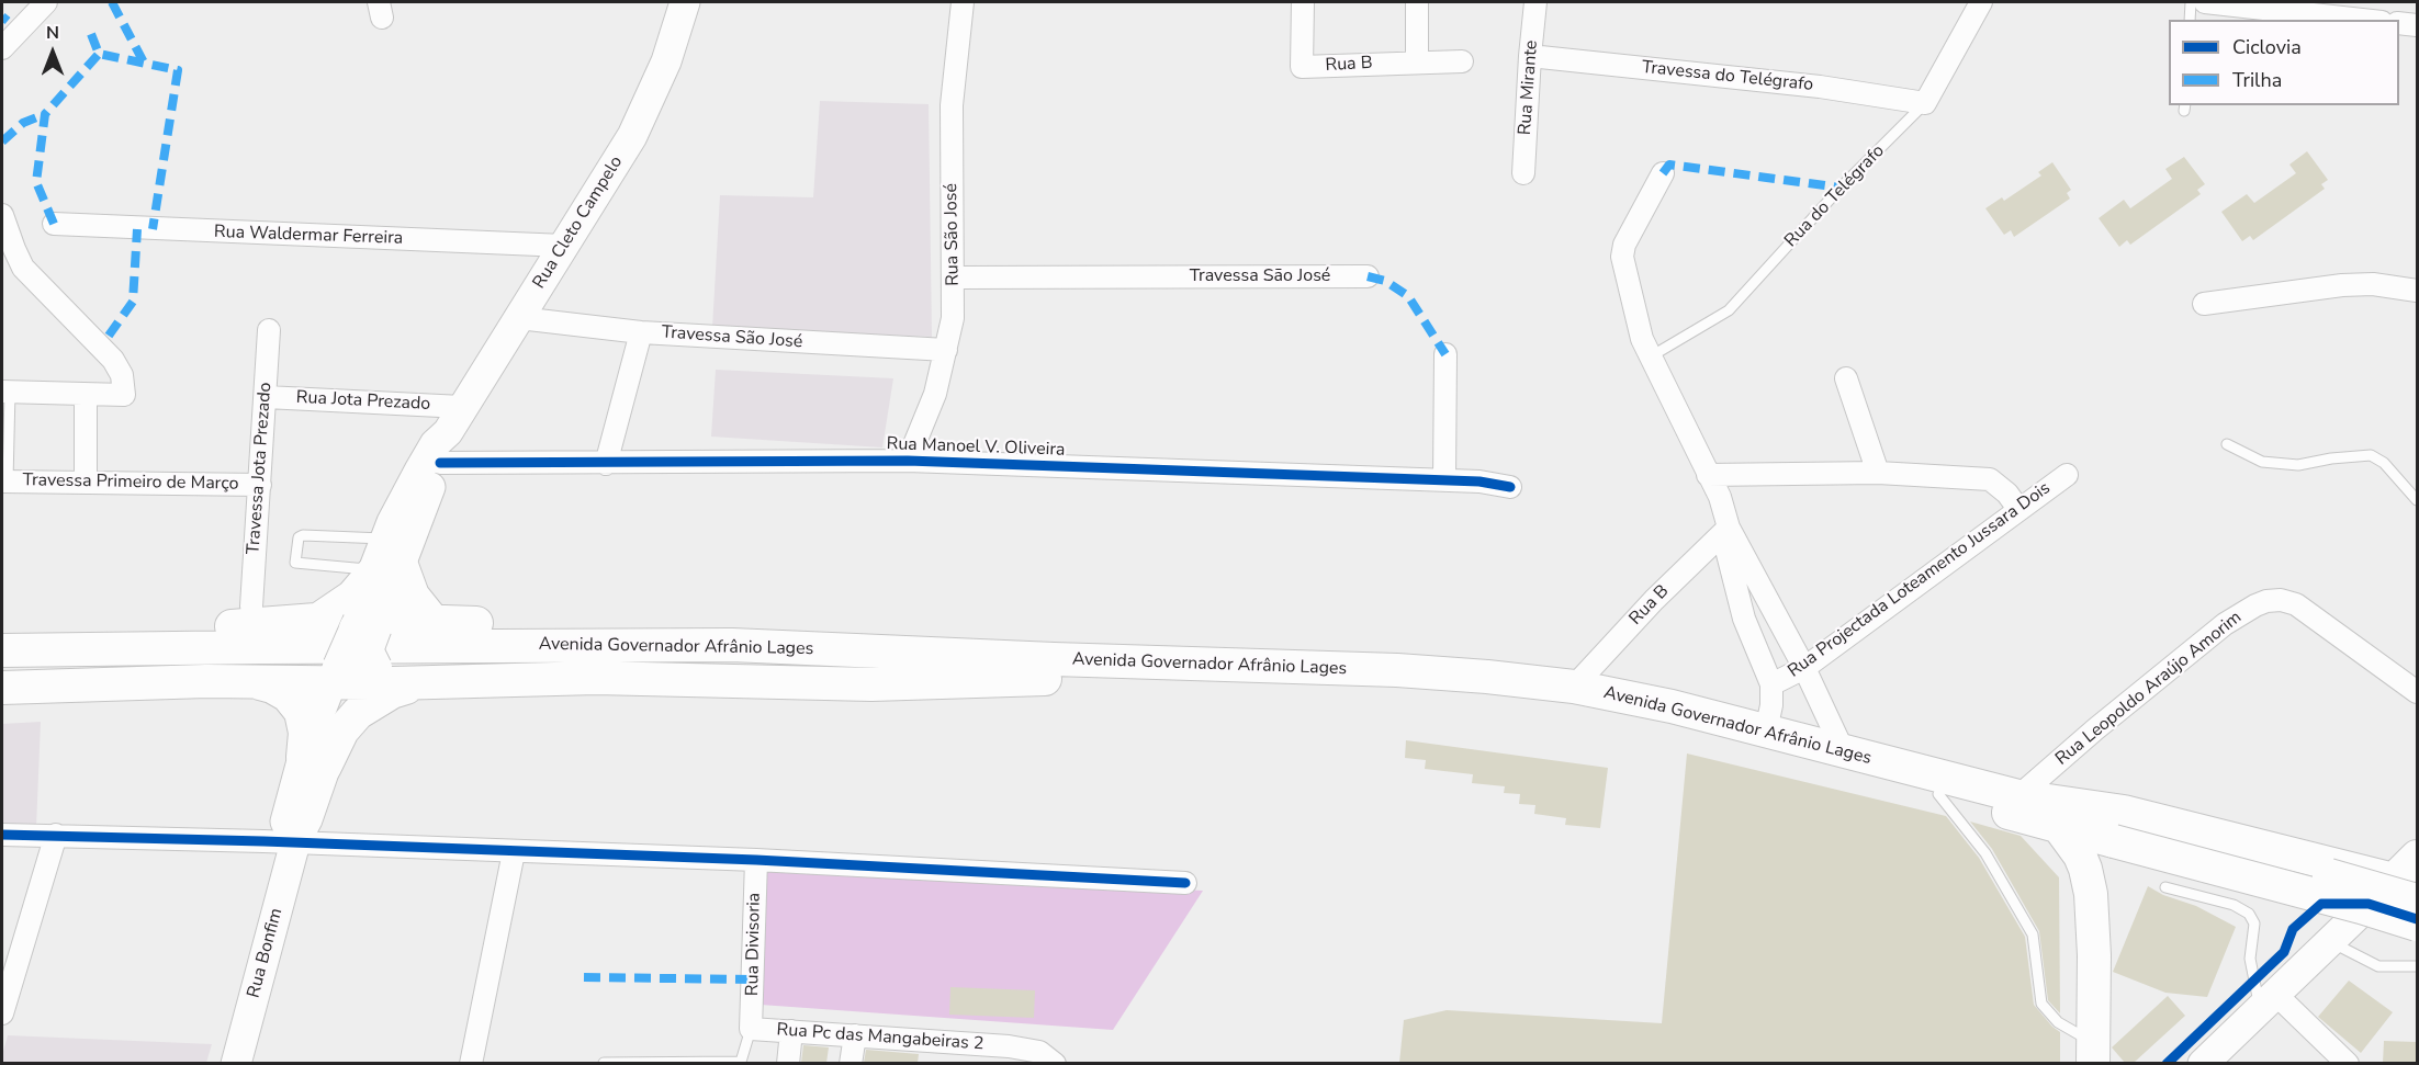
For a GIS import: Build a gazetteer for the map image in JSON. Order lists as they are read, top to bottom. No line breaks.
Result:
{"streets":{"main road":["Rua Cleto Campelo","Avenida Governador Afrânio Lages","Rua Bonfim"],"street":["Rua B","Travessa do Telégrafo","Rua Mirante","Rua do Telégrafo","Rua São José","Rua Waldermar Ferreira","Travessa São José","Rua Jota Prezado","Rua Manoel V. Oliveira","Travessa Jota Prezado","Travessa Primeiro de Março","Rua Projectada Loteamento Jussara Dois","Rua Leopoldo Araújo Amorim","Rua Divisoria","Rua Pc das Mangabeiras 2"]},"crossings":[["Rua B","Avenida Governador Afrânio Lages"],["Travessa do Telégrafo","Rua Mirante"],["Travessa do Telégrafo","Rua do Telégrafo"],["Rua Cleto Campelo","Rua Waldermar Ferreira"],["Rua Cleto Campelo","Travessa São José"],["Rua Cleto Campelo","Rua Jota Prezado"],["Rua Cleto Campelo","Rua Manoel V. Oliveira"],["Rua Cleto Campelo","Rua Bonfim"],["Rua São José","Travessa São José"],["Rua São José","Rua Manoel V. Oliveira"],["Rua Jota Prezado","Travessa Jota Prezado"],["Travessa Jota Prezado","Travessa Primeiro de Março"],["Avenida Governador Afrânio Lages","Rua Leopoldo Araújo Amorim"],["Rua Divisoria","Rua Pc das Mangabeiras 2"]],"legend":["Ciclovia","Trilha"],"north":"top"}
